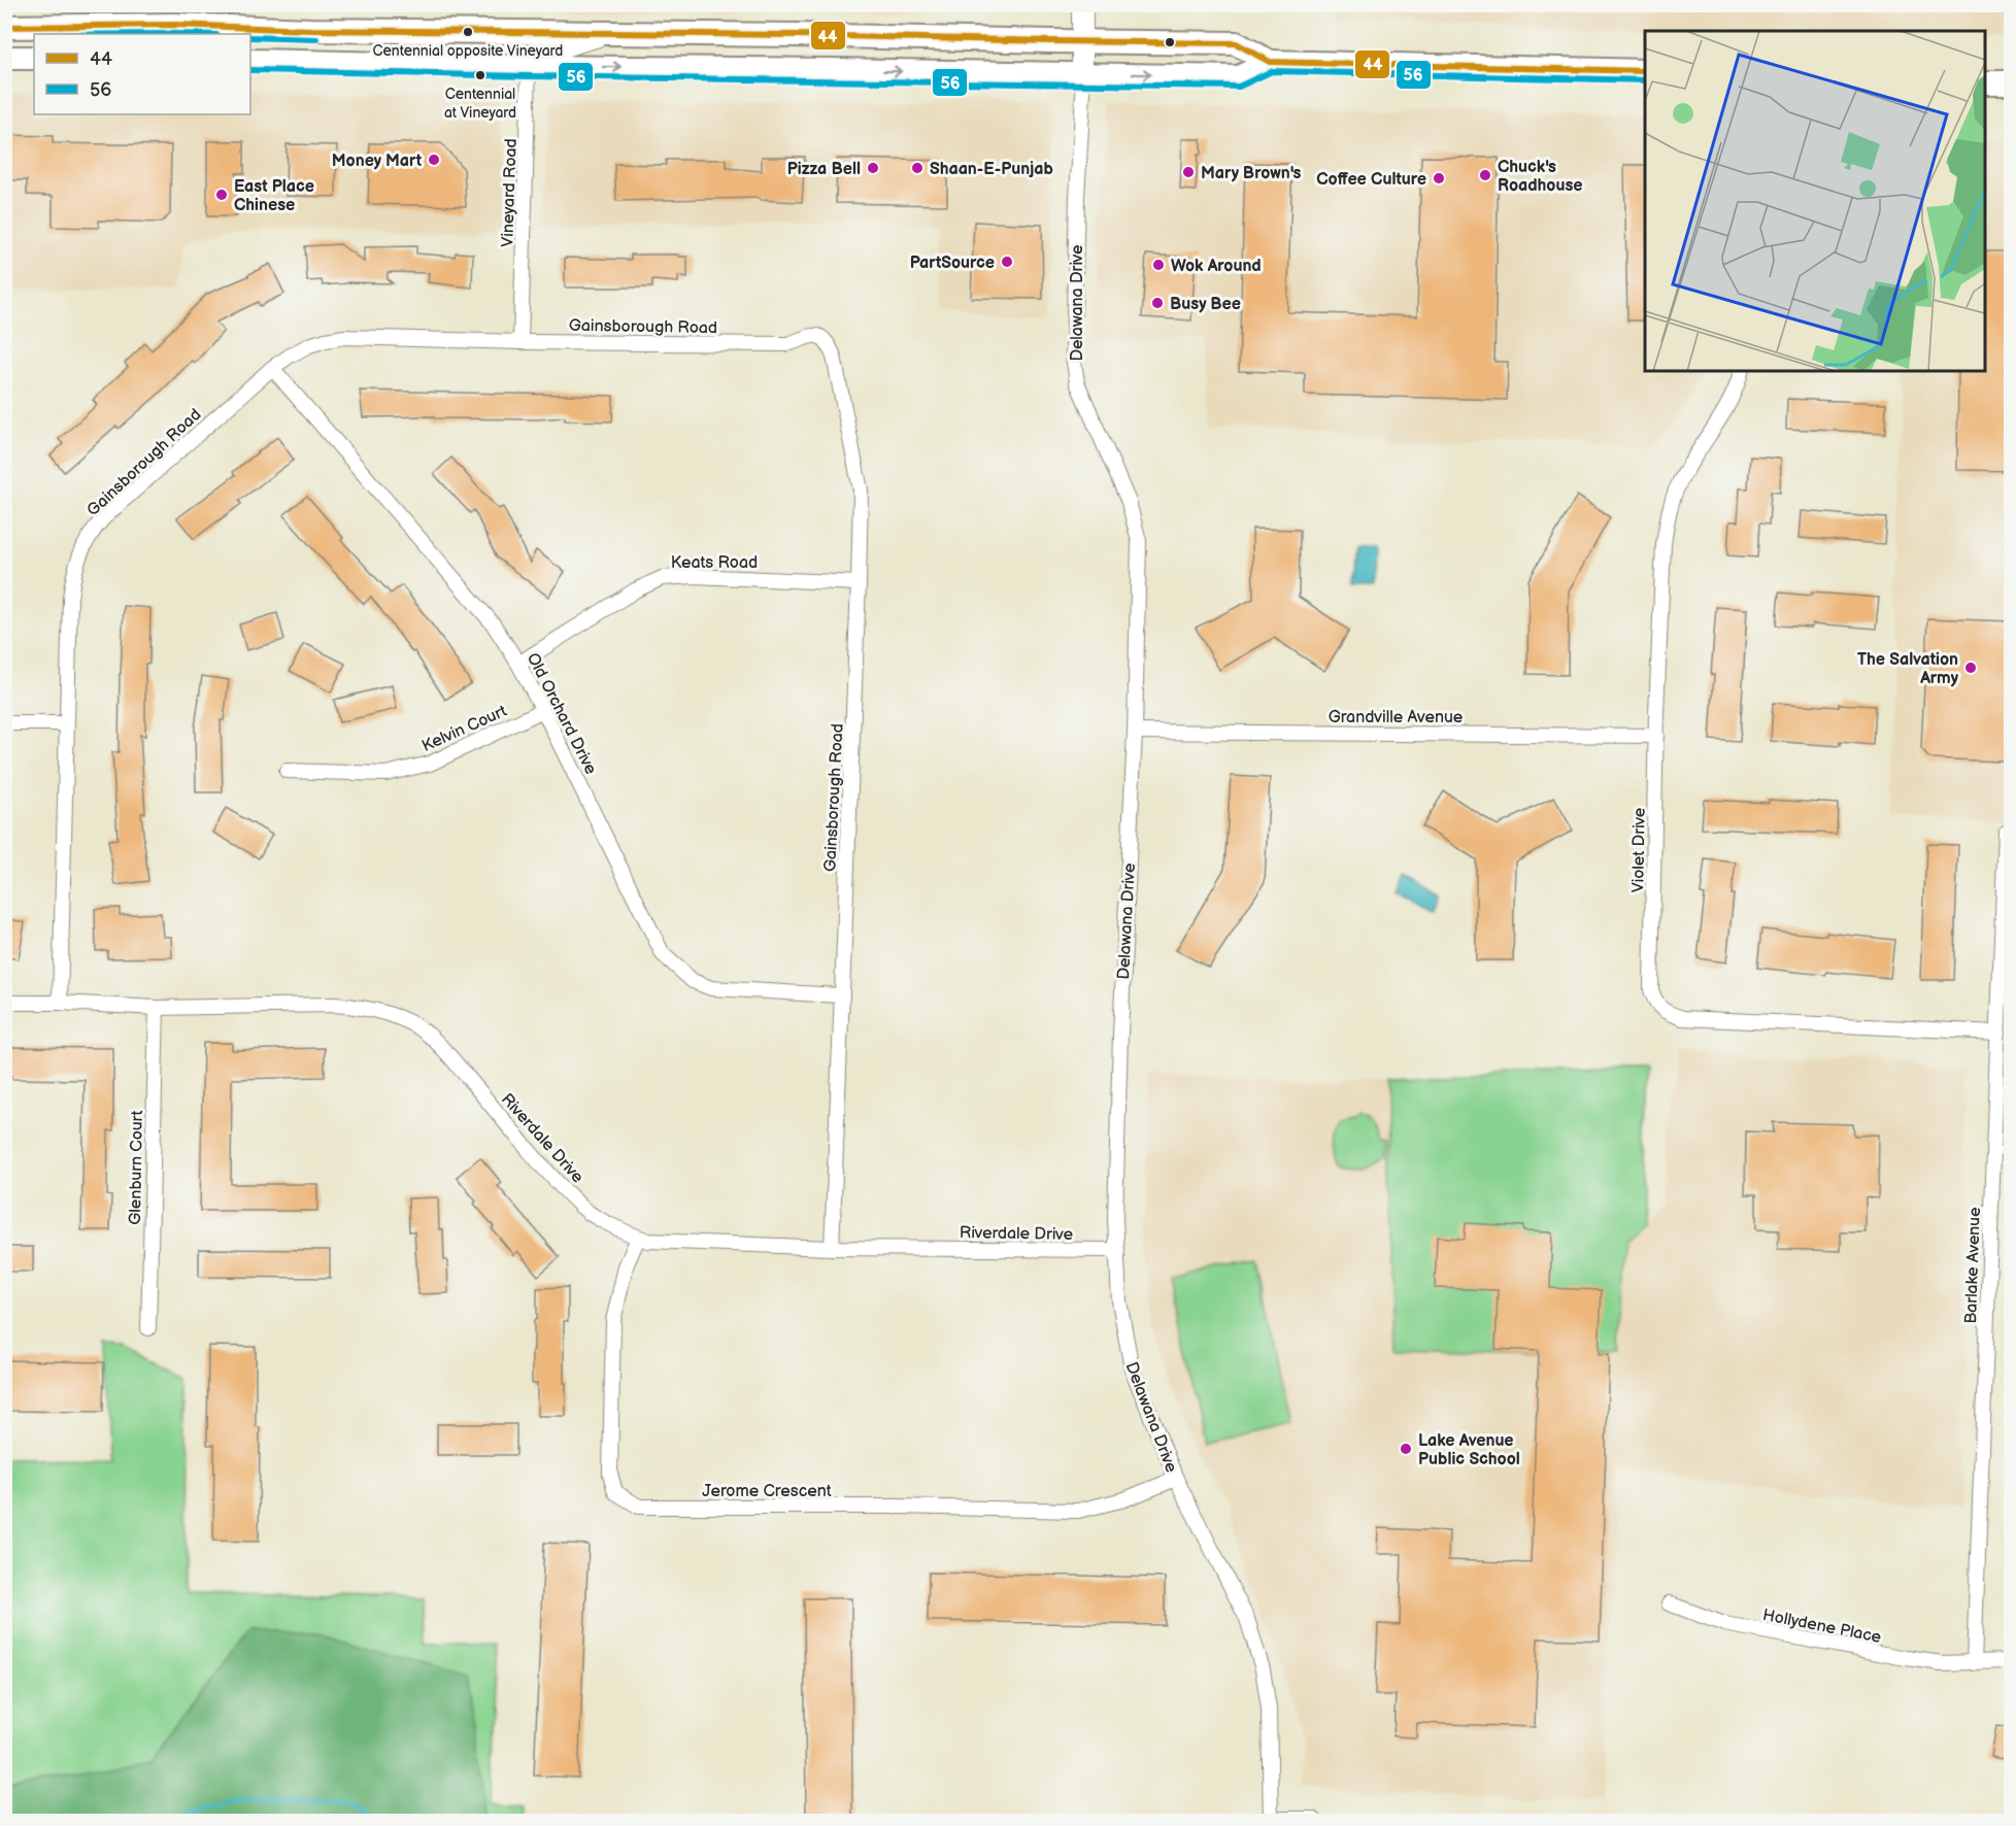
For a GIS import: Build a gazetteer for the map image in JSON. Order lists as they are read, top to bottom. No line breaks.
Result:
{"streets":{"street":["Vineyard Road","Delawana Drive","Gainsborough Road","Keats Road","Old Orchard Drive","Grandville Avenue","Kelvin Court","Violet Drive","Riverdale Drive","Glenburn Court","Barlake Avenue","Jerome Crescent","Hollydene Place"]},"crossings":[["Vineyard Road","Gainsborough Road"],["Delawana Drive","Grandville Avenue"],["Delawana Drive","Riverdale Drive"],["Delawana Drive","Jerome Crescent"],["Gainsborough Road","Keats Road"],["Gainsborough Road","Old Orchard Drive"],["Gainsborough Road","Riverdale Drive"],["Keats Road","Old Orchard Drive"],["Old Orchard Drive","Kelvin Court"],["Grandville Avenue","Violet Drive"],["Violet Drive","Barlake Avenue"],["Riverdale Drive","Glenburn Court"],["Riverdale Drive","Jerome Crescent"],["Barlake Avenue","Hollydene Place"]],"places":["Centennial opposite Vineyard","Centennial at Vineyard","Money Mart","Pizza Bell","Shaan-E-Punjab","Mary Brown's","Chuck's Roadhouse","Coffee Culture","East Place Chinese","PartSource","Wok Around","Busy Bee","The Salvation Army","Lake Avenue Public School"],"lines":["transit line 44","transit line 56"],"legend":["44","56"]}
